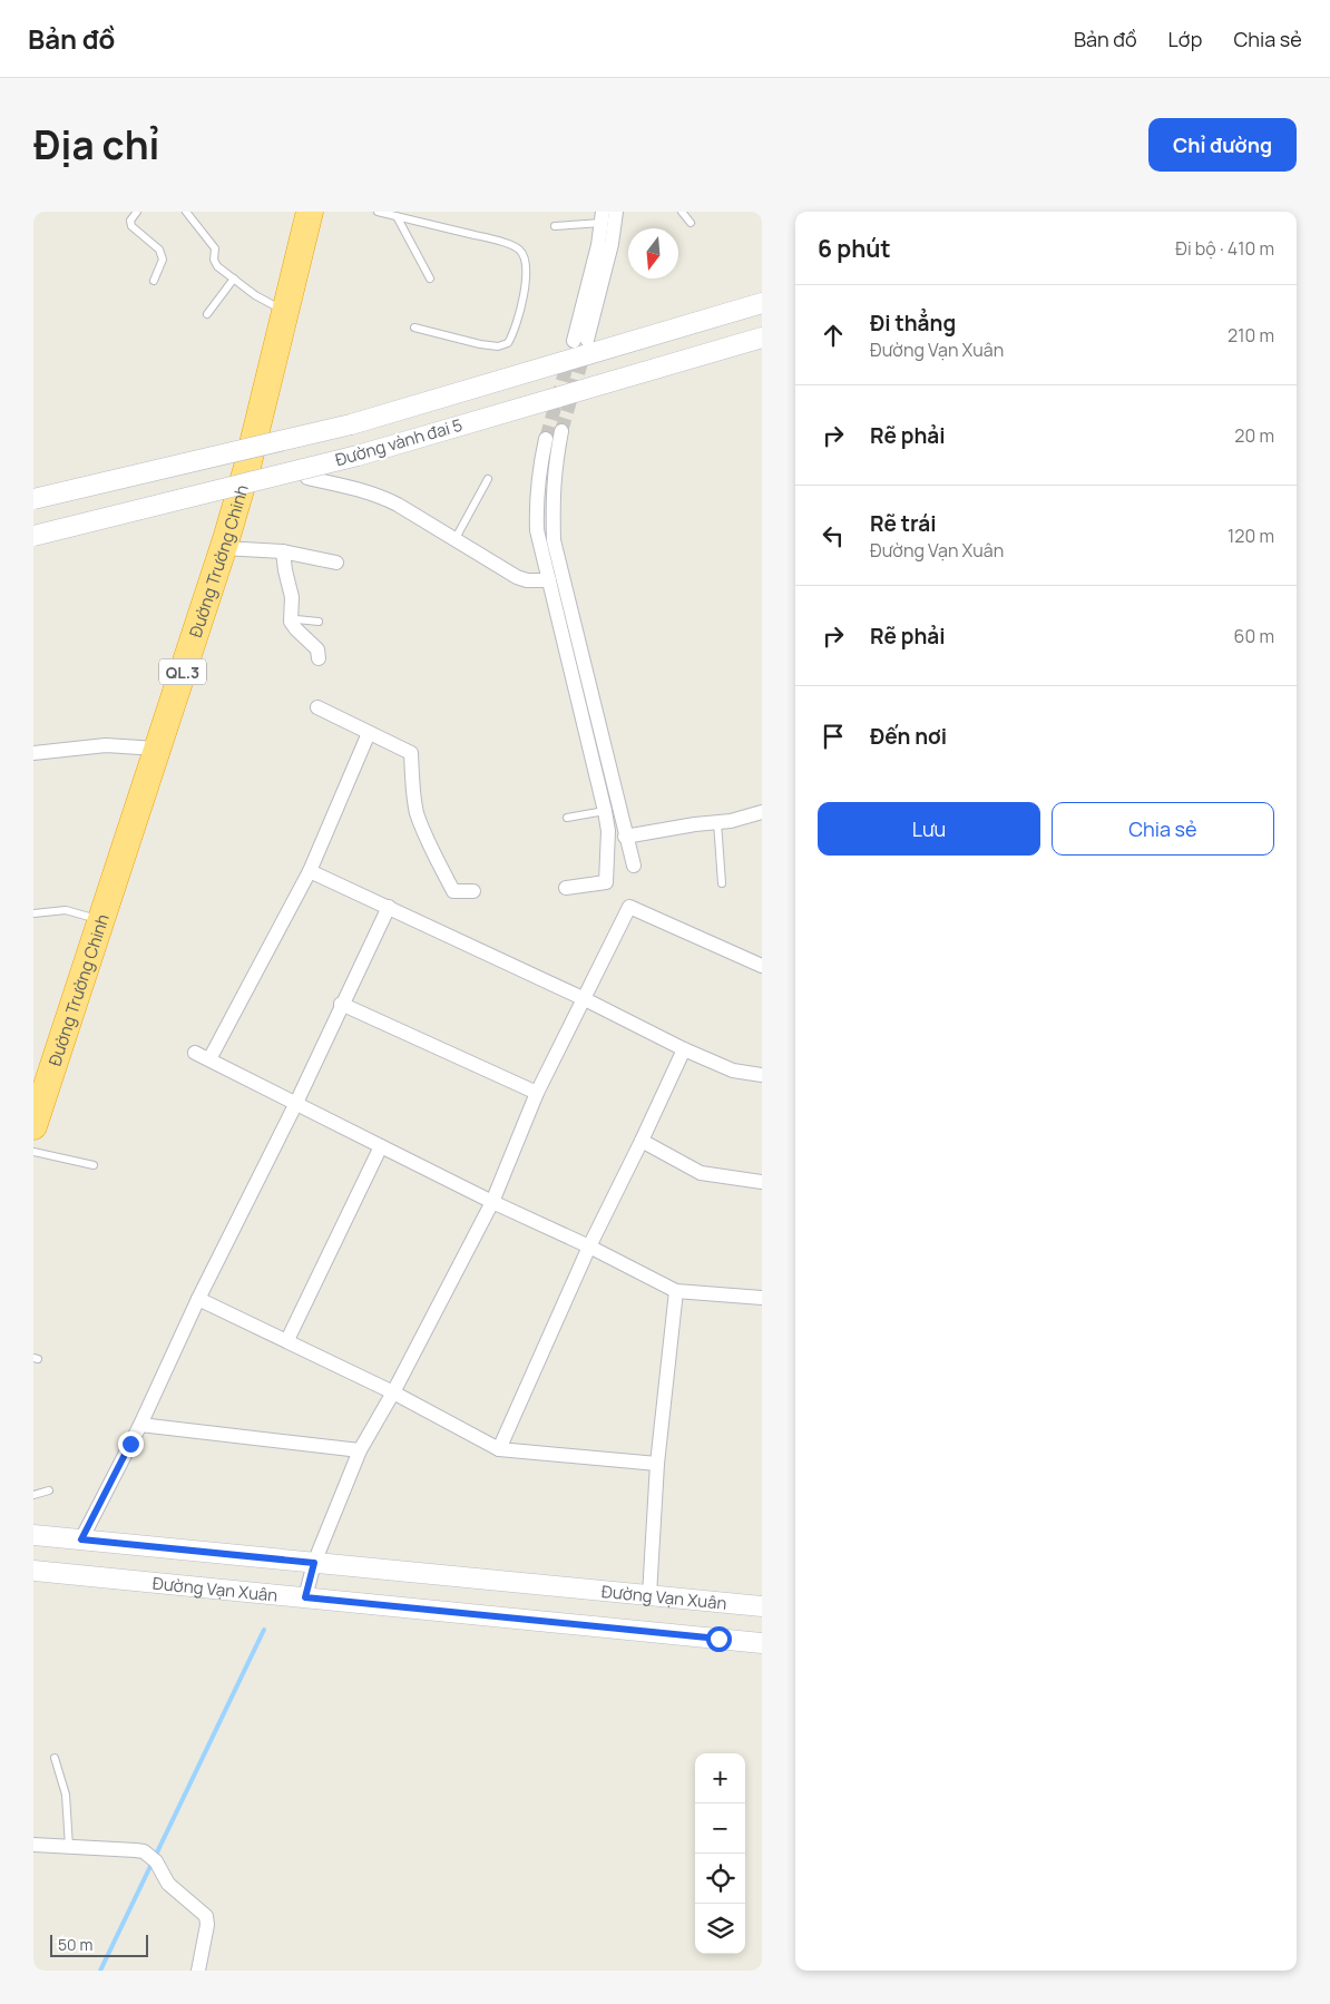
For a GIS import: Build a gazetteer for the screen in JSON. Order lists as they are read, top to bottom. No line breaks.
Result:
{"streets":{"highway":["Đường Trường Chinh","QL.3"],"main road":["Đường vành đai 5","Đường Vạn Xuân"]},"scale_bar":"50 m","north":"bottom","page":{"header":"Bản đồ","nav":["Bản đồ","Lớp","Chia sẻ"],"title":"Địa chỉ","buttons":["Chỉ đường",["Lưu","Chia sẻ"]],"heading":["6 phút","Đi bộ · 410 m"],"list":[["Đi thẳng","Đường Vạn Xuân","210 m"],["Rẽ phải","20 m"],["Rẽ trái","Đường Vạn Xuân","120 m"],["Rẽ phải","60 m"],"Đến nơi"],"map_buttons":["+","−"],"scale":"50 m"}}
